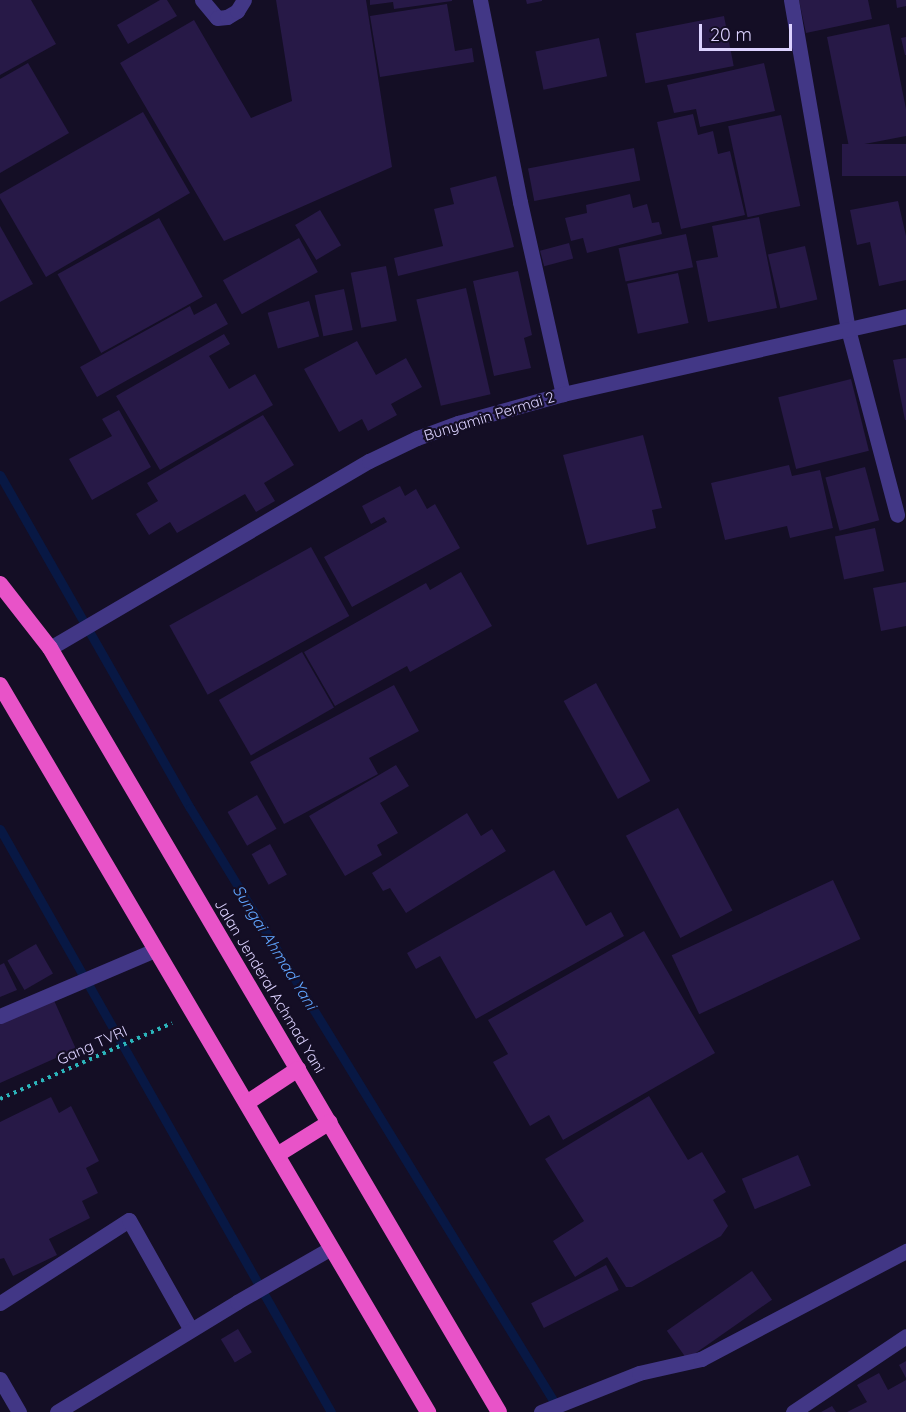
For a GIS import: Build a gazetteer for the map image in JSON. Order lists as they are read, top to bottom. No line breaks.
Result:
{"streets":{"highway":["Jalan Jenderal Achmad Yani"],"street":["Bunyamin Permai 2"],"path":["Gang TVRI"]},"crossings":[["Bunyamin Permai 2","Jalan Jenderal Achmad Yani"]],"water":["Sungai Ahmad Yani"],"scale_bar":"20 m"}
